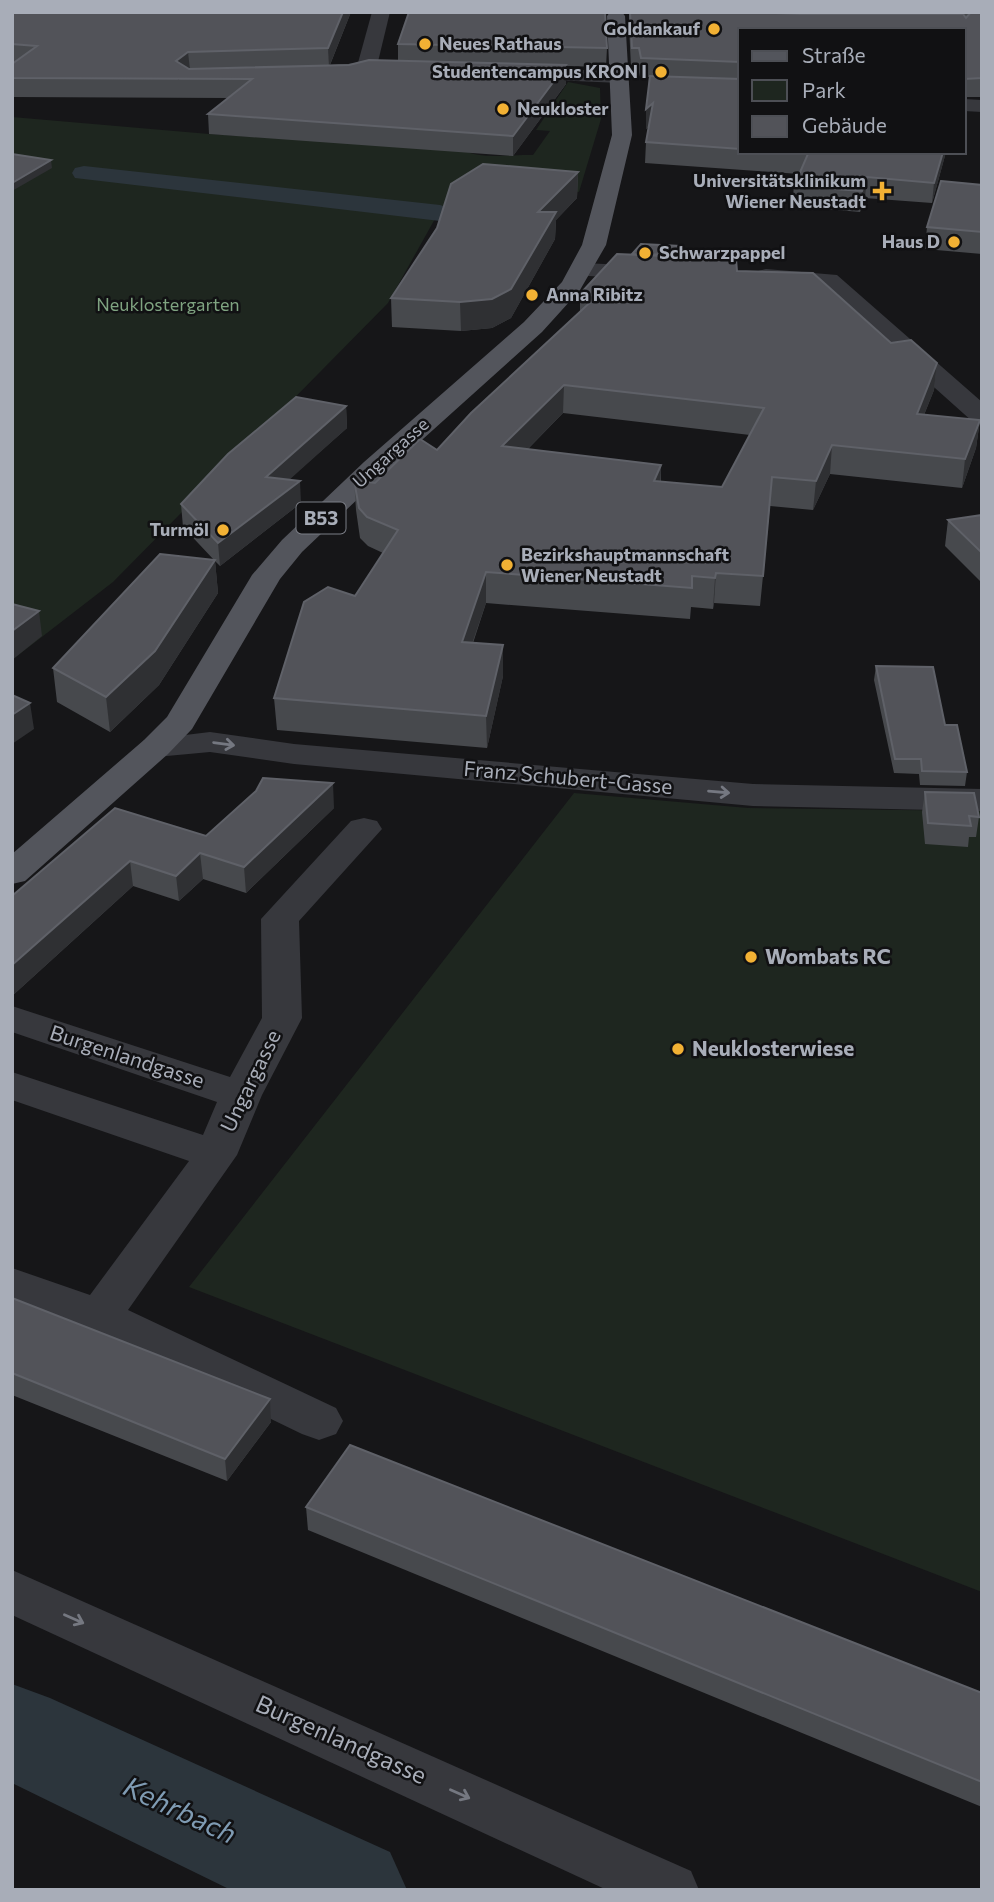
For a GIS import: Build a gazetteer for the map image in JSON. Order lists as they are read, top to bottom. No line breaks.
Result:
{"streets":{"main road":["Ungargasse","B53"],"street":["Franz Schubert-Gasse","Burgenlandgasse"]},"crossings":[["Ungargasse","Franz Schubert-Gasse"],["Ungargasse","Burgenlandgasse"]],"one_way":["Franz Schubert-Gasse","Burgenlandgasse"],"water":["Kehrbach"],"parks":["Neuklostergarten"],"places":{"other":["Goldankauf","Neues Rathaus","Studentencampus KRON I","Neukloster","Haus D","Schwarzpappel","Anna Ribitz","Turmöl","Bezirkshauptmannschaft Wiener Neustadt","Wombats RC","Neuklosterwiese"],"health":["Universitätsklinikum Wiener Neustadt"]},"legend":["Straße","Park","Gebäude"]}
